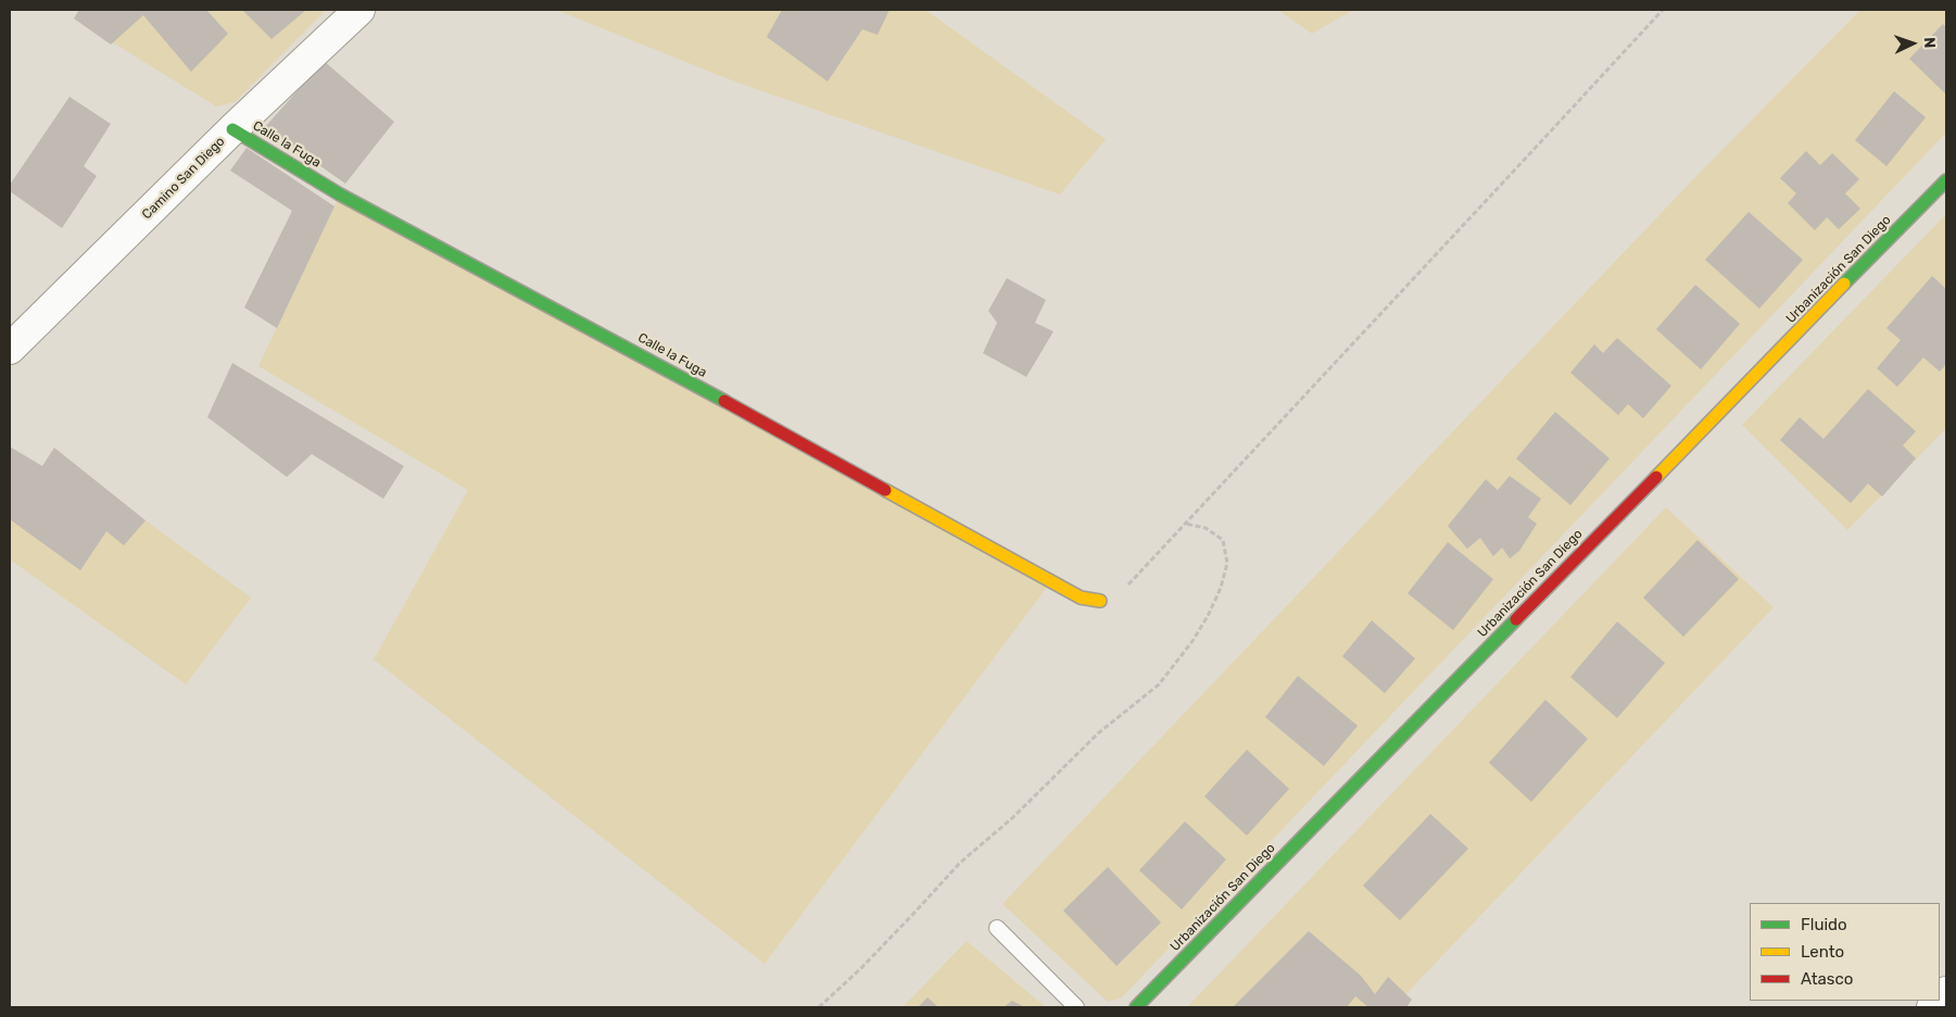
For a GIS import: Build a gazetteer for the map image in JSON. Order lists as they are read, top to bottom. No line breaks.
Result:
{"streets":{"street":["Calle la Fuga","Camino San Diego","Urbanización San Diego"]},"crossings":[["Calle la Fuga","Camino San Diego"]],"legend":["Fluido","Lento","Atasco"],"north":"right"}
